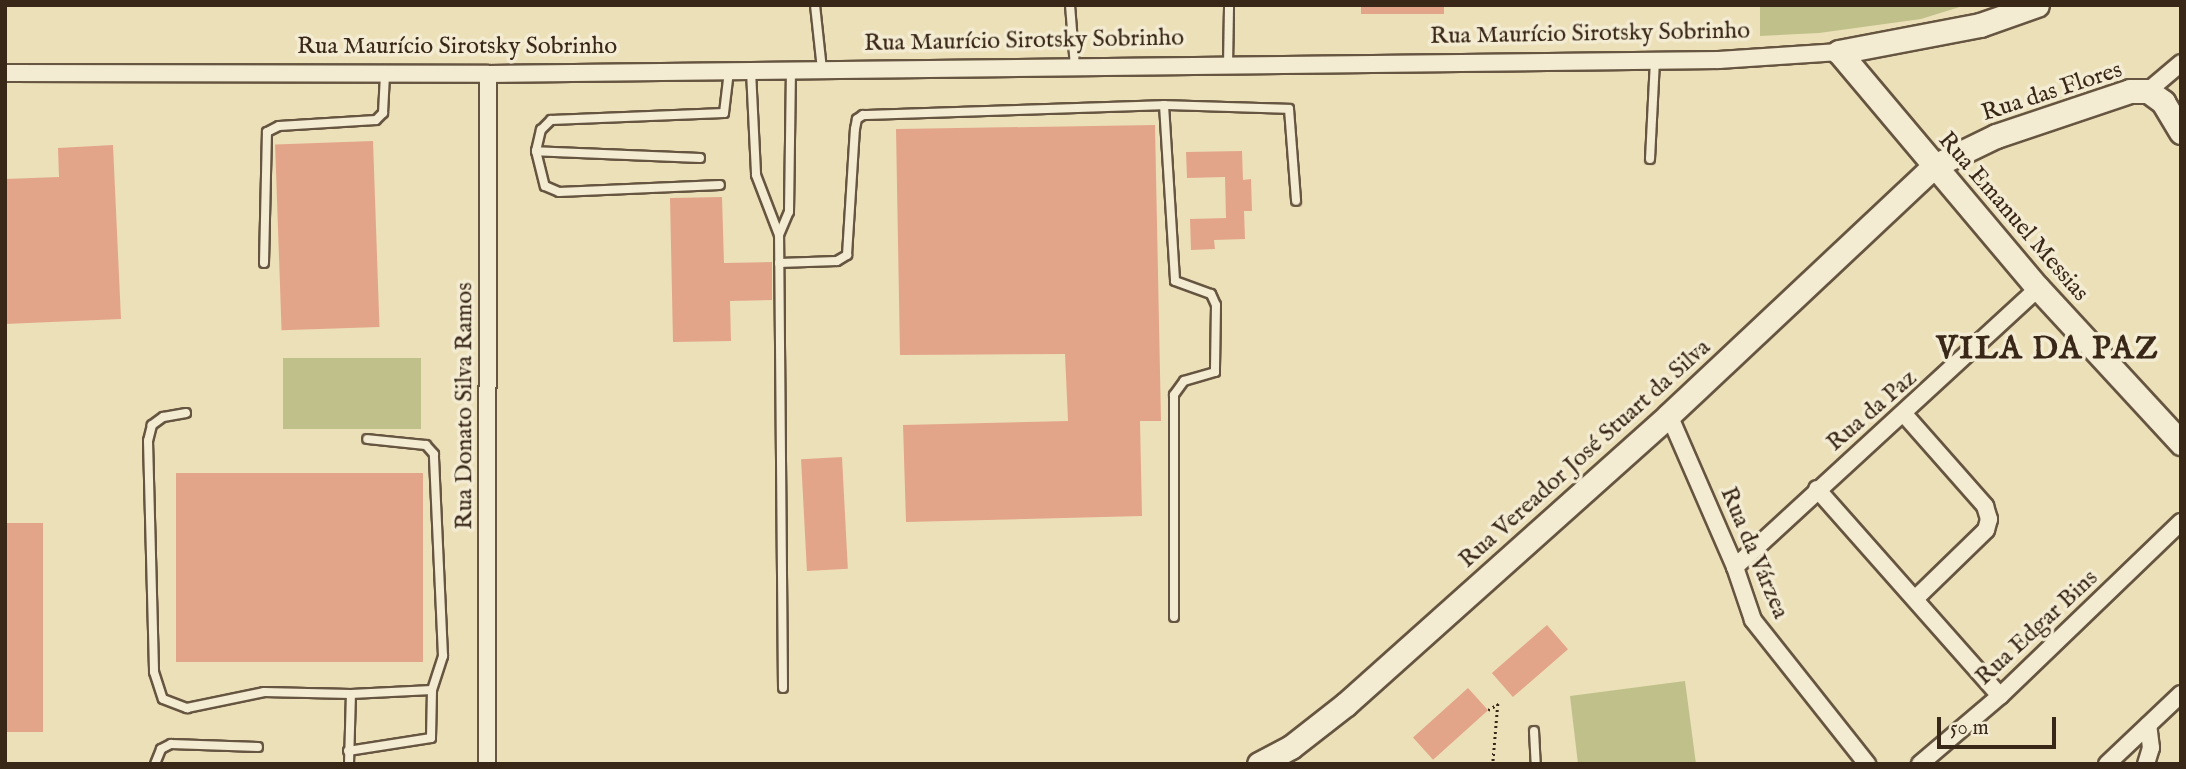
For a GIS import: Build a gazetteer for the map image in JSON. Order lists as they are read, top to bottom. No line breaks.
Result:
{"streets":{"main road":["Rua Maurício Sirotsky Sobrinho","Rua das Flores","Rua Emanuel Messias","Rua Vereador José Stuart da Silva"],"street":["Rua Donato Silva Ramos","Rua da Paz","Rua da Várzea","Rua Edgar Bins"]},"crossings":[["Rua Maurício Sirotsky Sobrinho","Rua Emanuel Messias"],["Rua Maurício Sirotsky Sobrinho","Rua Donato Silva Ramos"],["Rua das Flores","Rua Emanuel Messias"],["Rua das Flores","Rua Vereador José Stuart da Silva"],["Rua Emanuel Messias","Rua da Paz"],["Rua Emanuel Messias","Rua Vereador José Stuart da Silva"],["Rua da Paz","Rua da Várzea"],["Rua Vereador José Stuart da Silva","Rua da Várzea"]],"districts":["VILA DA PAZ"],"scale_bar":"50 m"}
